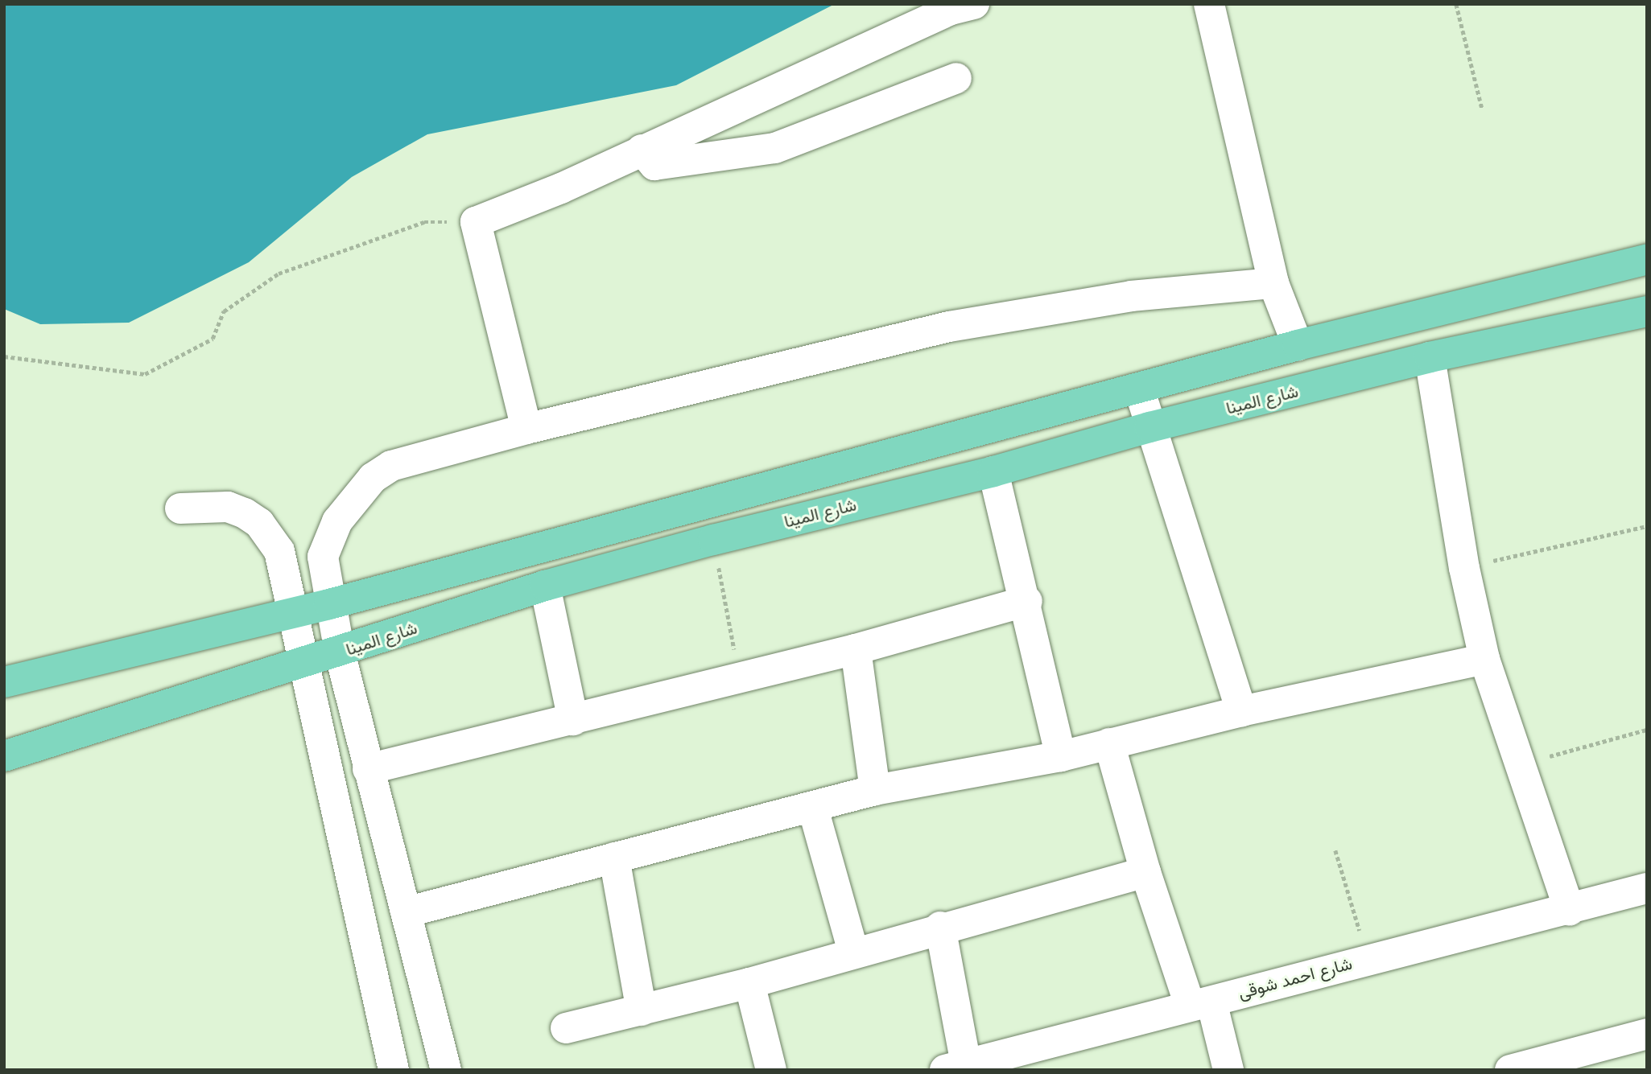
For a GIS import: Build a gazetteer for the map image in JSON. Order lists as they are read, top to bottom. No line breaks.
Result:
{"streets":{"main road":["شارع المينا"],"street":["شارع احمد شوقى"]}}
